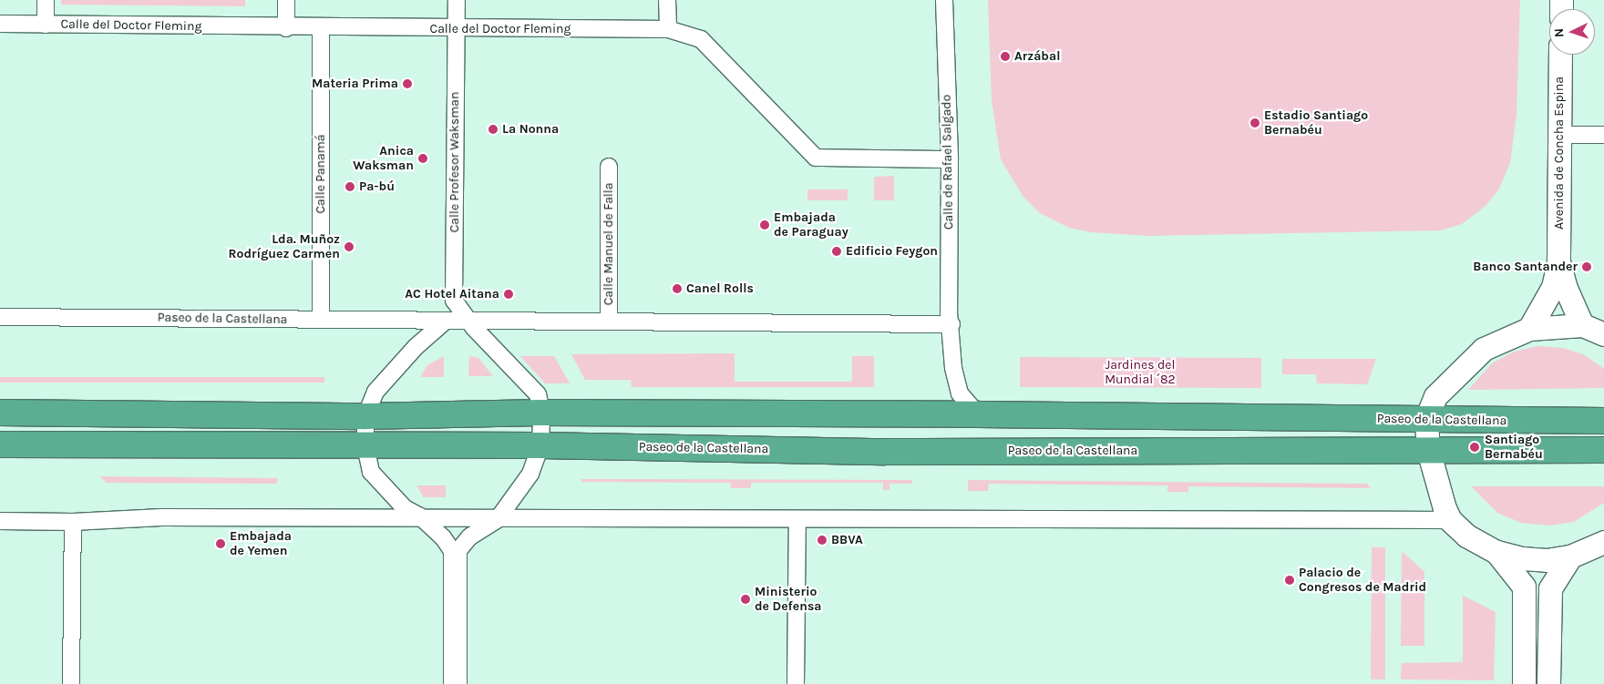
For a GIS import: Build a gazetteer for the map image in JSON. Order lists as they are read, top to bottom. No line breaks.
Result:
{"streets":{"highway":["Paseo de la Castellana"],"main road":["Avenida de Concha Espina"],"street":["Calle del Doctor Fleming","Calle Profesor Waksman","Calle de Rafael Salgado","Calle Panamá","Calle Manuel de Falla"]},"crossings":[["Calle del Doctor Fleming","Calle Profesor Waksman"],["Calle del Doctor Fleming","Calle de Rafael Salgado"],["Calle del Doctor Fleming","Calle Panamá"],["Calle Profesor Waksman","Paseo de la Castellana"],["Calle de Rafael Salgado","Paseo de la Castellana"],["Calle Panamá","Paseo de la Castellana"],["Calle Manuel de Falla","Paseo de la Castellana"]],"parks":["Jardines del Mundial ´82"],"places":["Arzábal","Materia Prima","Estadio Santiago Bernabéu","La Nonna","Anica Waksman","Pa-bú","Embajada de Paraguay","Lda. Muñoz Rodríguez Carmen","Edificio Feygon","Banco Santander","Canel Rolls","AC Hotel Aitana","Santiago Bernabéu","BBVA","Embajada de Yemen","Palacio de Congresos de Madrid","Ministerio de Defensa"],"north":"left"}
